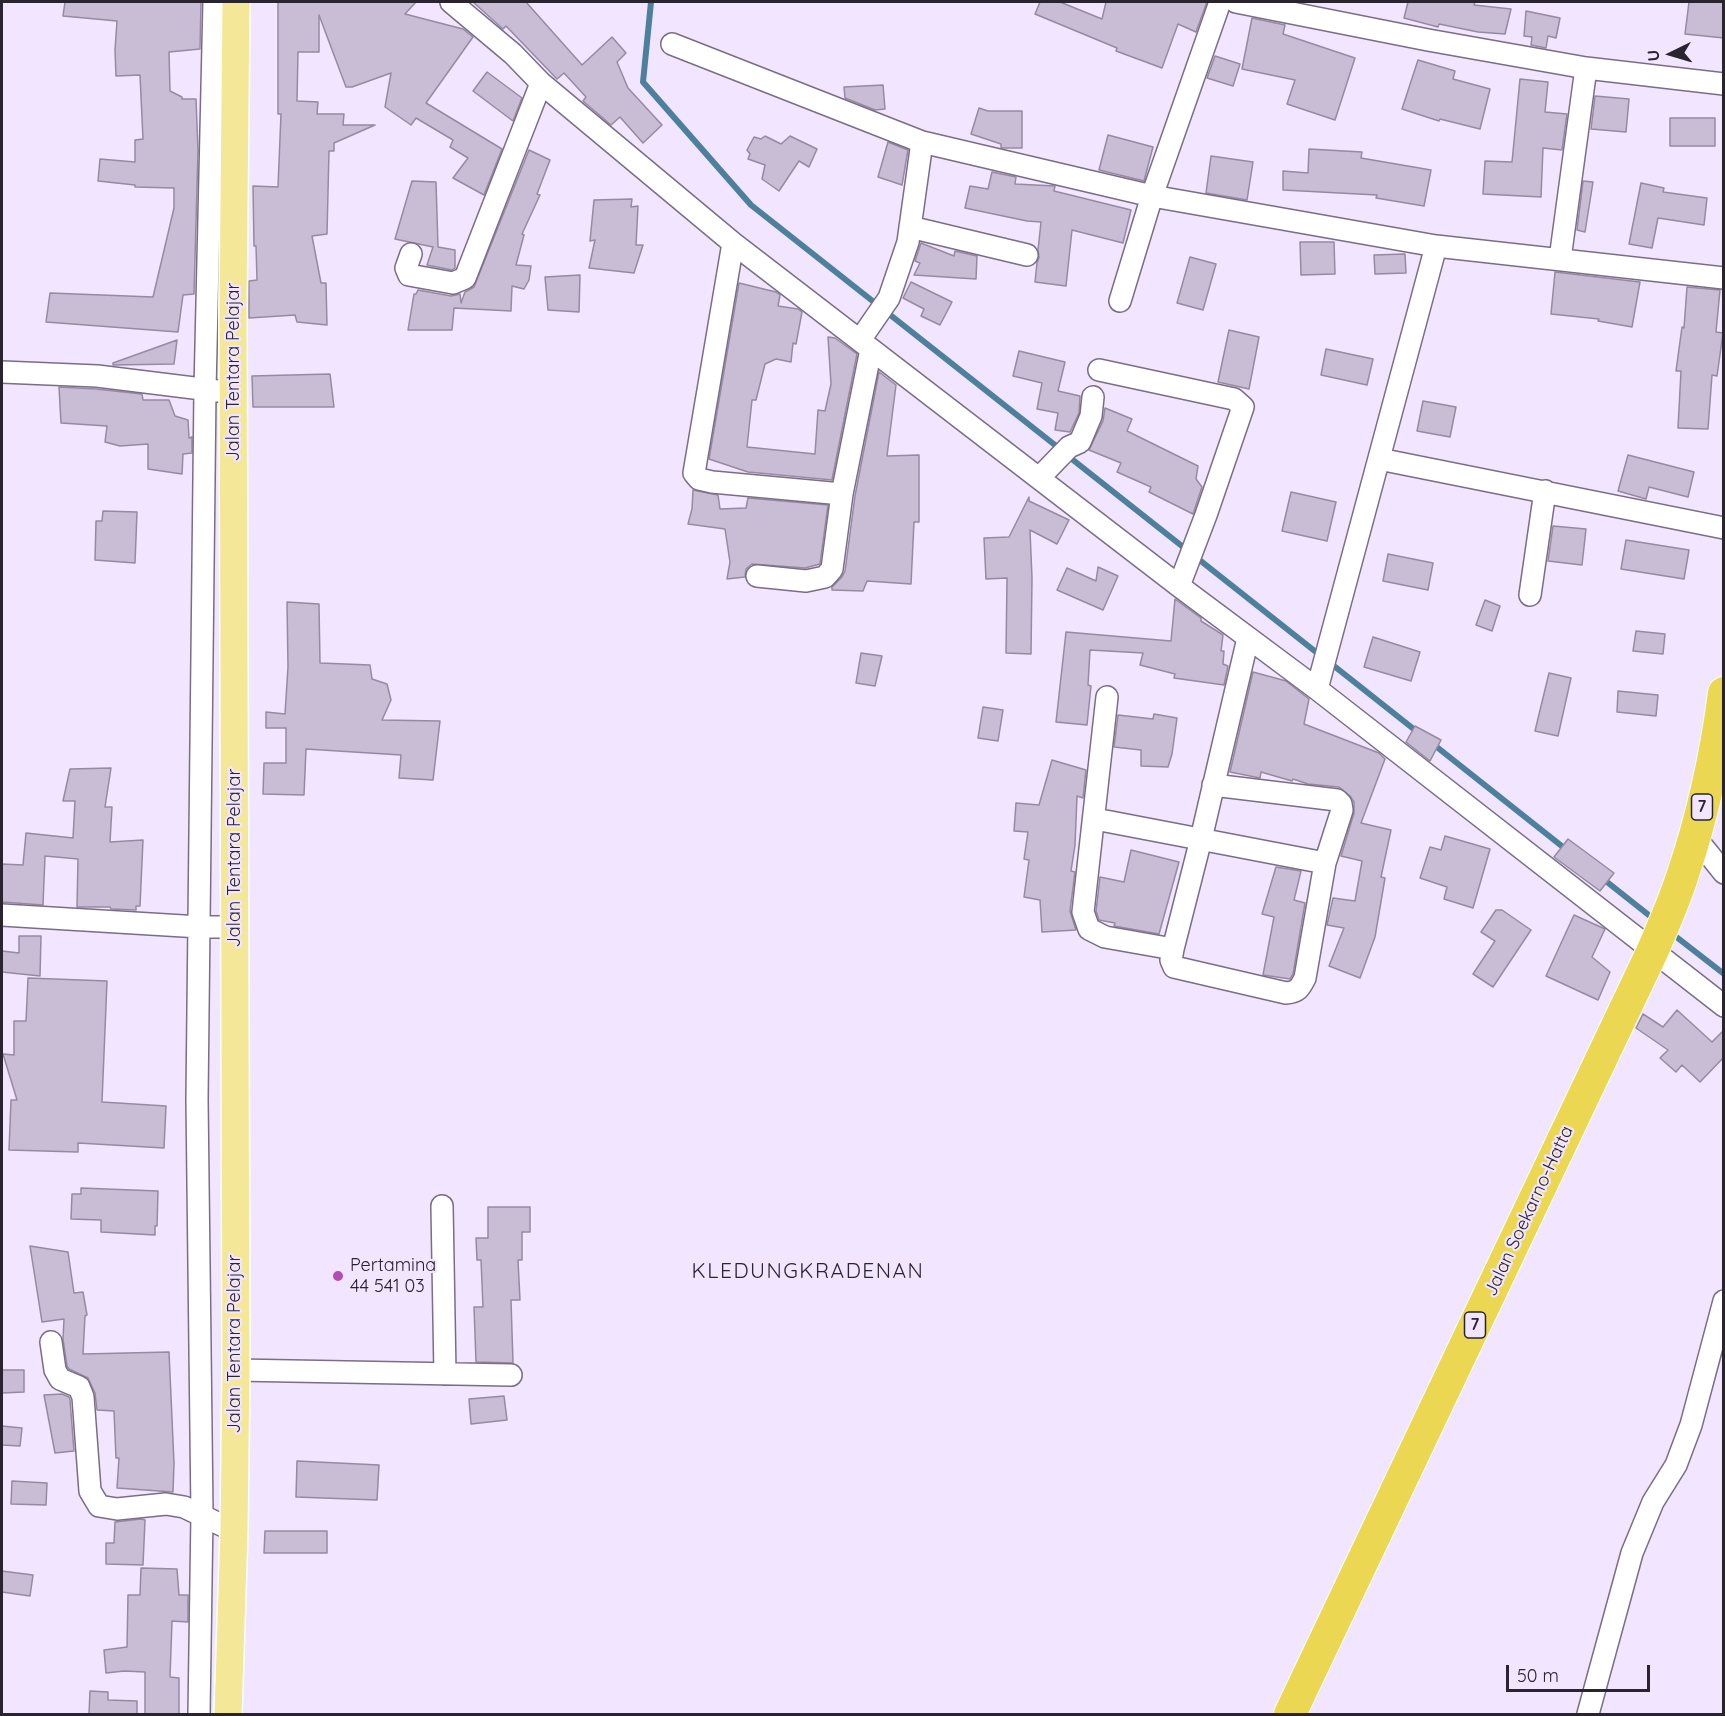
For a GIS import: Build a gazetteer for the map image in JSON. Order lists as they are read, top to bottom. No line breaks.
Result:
{"streets":{"highway":["7","Jalan Soekarno-Hatta"],"main road":["Jalan Tentara Pelajar"]},"districts":["KLEDUNGKRADENAN"],"places":["Pertamina 44 541 03"],"scale_bar":"50 m","north":"left"}
